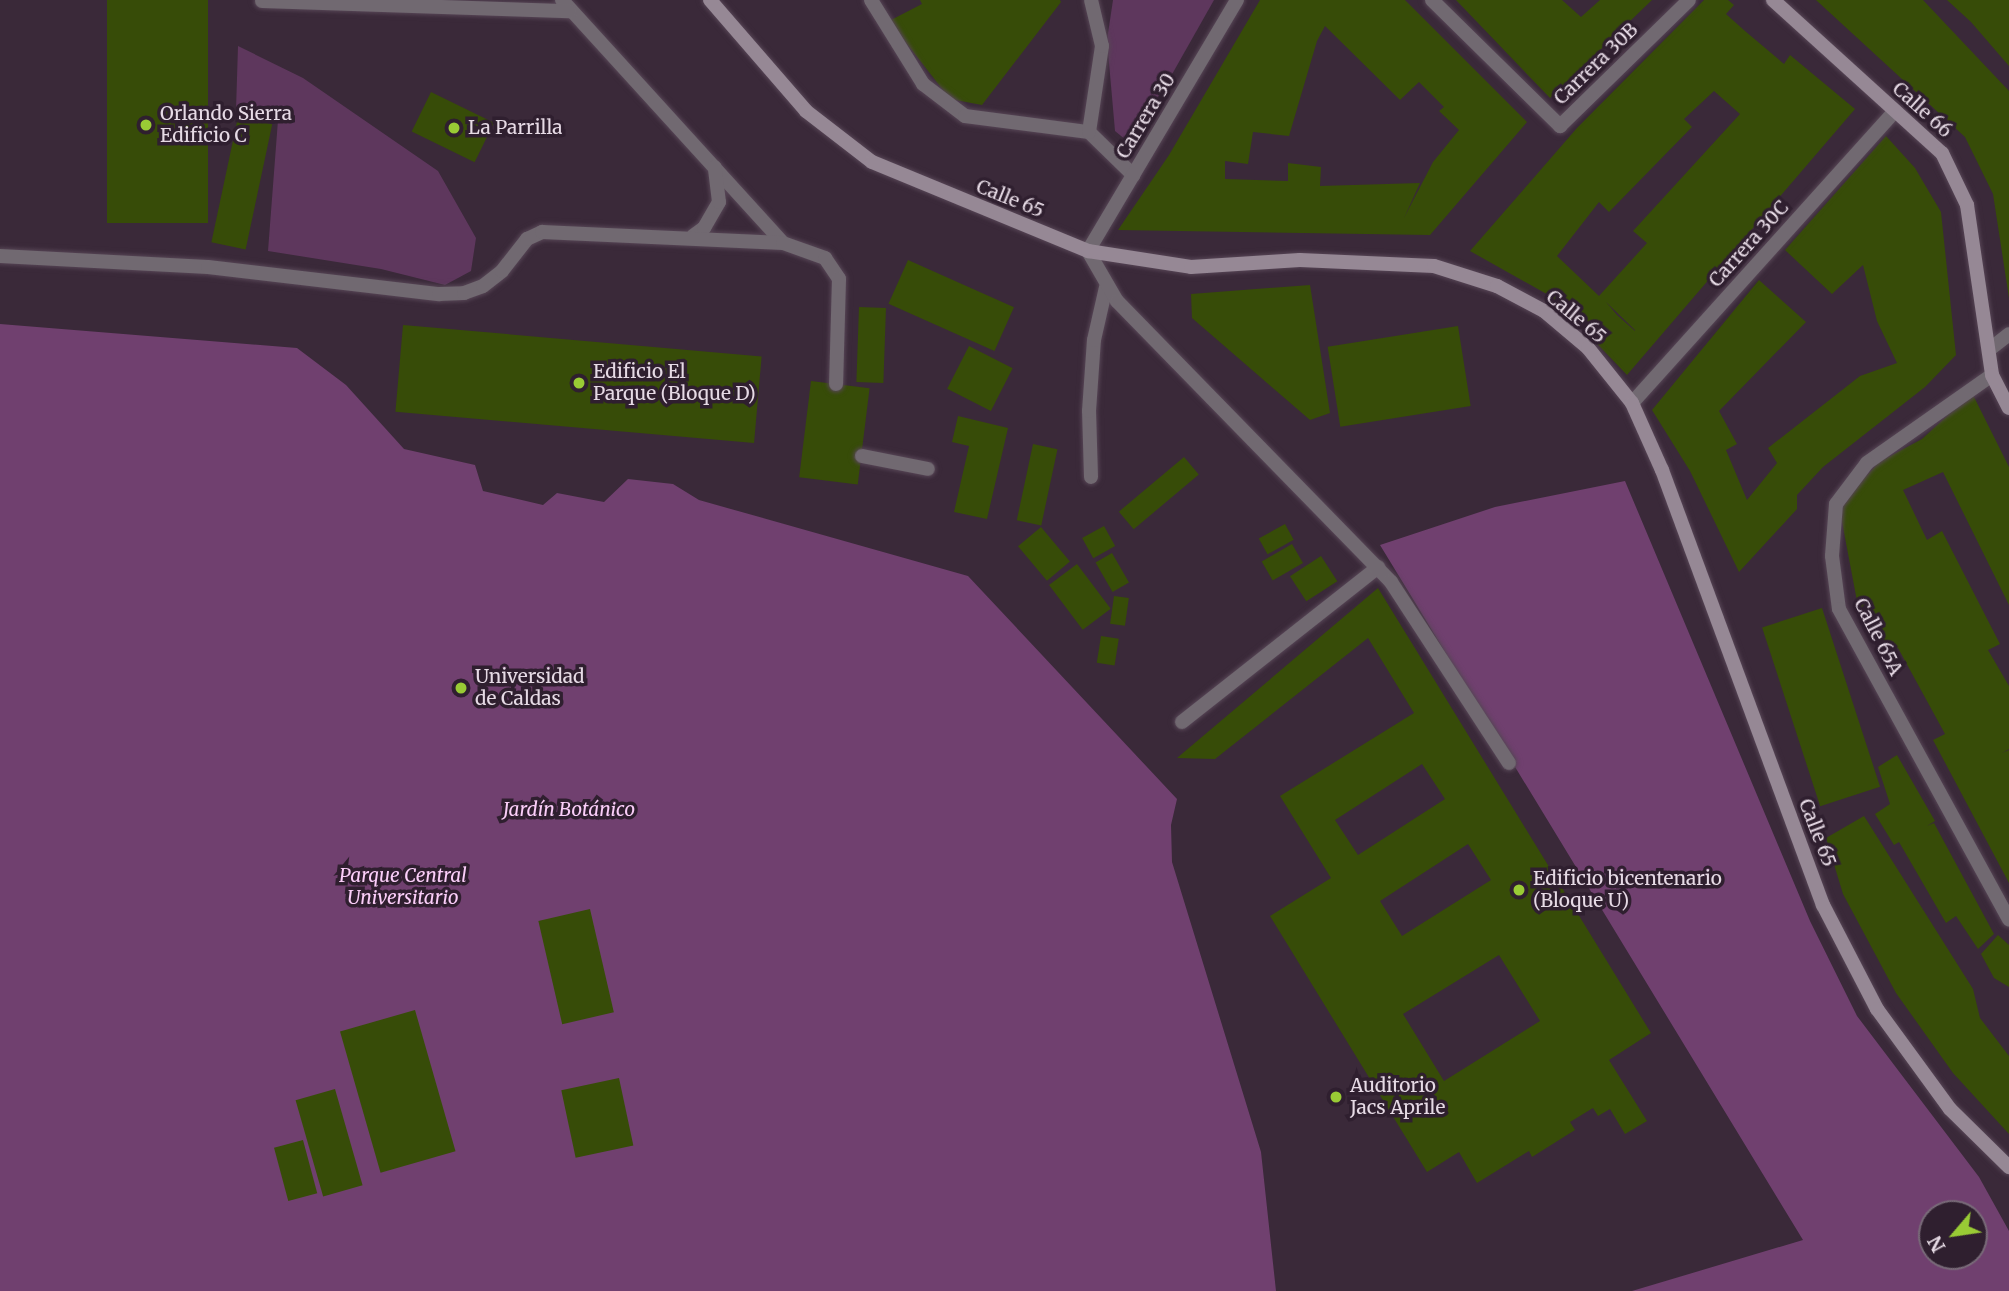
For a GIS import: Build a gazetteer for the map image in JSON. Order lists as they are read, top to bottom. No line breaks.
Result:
{"streets":{"main road":["Calle 66","Calle 65"],"street":["Carrera 30B","Carrera 30","Carrera 30C","Calle 65A"]},"crossings":[["Calle 66","Carrera 30C"],["Calle 66","Calle 65A"],["Carrera 30","Calle 65"],["Calle 65","Carrera 30C"]],"parks":["Jardín Botánico","Parque Central Universitario"],"places":["Orlando Sierra Edificio C","La Parrilla","Edificio El Parque (Bloque D)","Universidad de Caldas","Edificio bicentenario (Bloque U)","Auditorio Jacs Aprile"],"north":"bottom left"}
